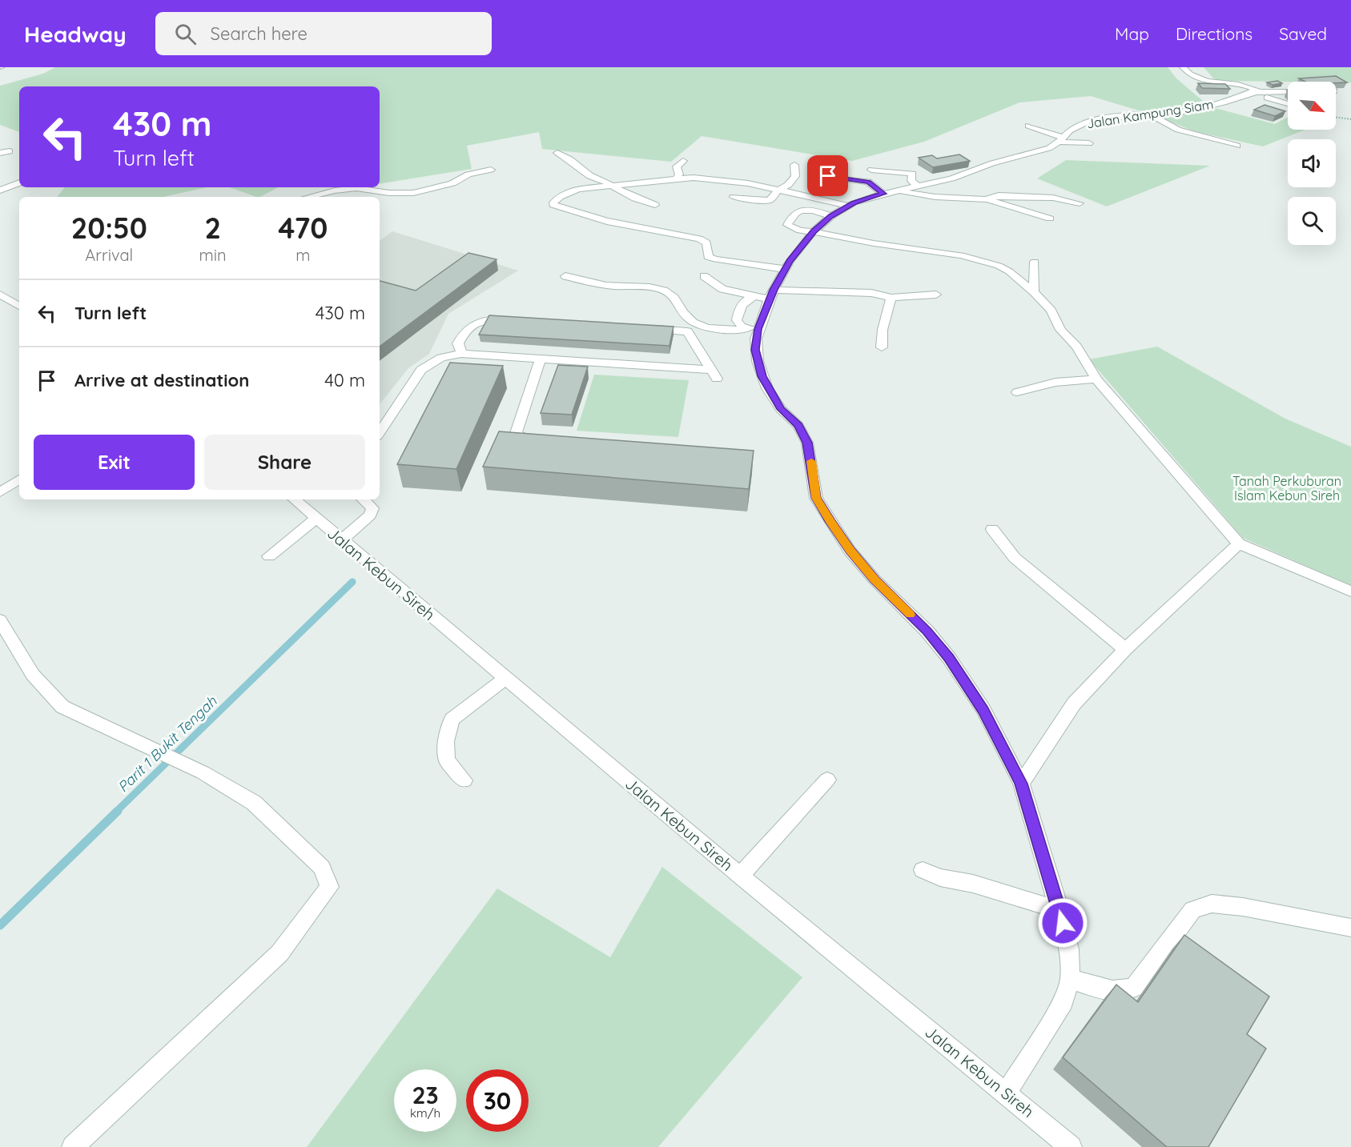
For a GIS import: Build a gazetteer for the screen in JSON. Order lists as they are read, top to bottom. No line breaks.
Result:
{"streets":{"street":["Jalan Kampung Siam","Jalan Kebun Sireh"]},"crossings":[["Jalan Kampung Siam","Jalan Kebun Sireh"]],"water":["Parit 1 Bukit Tengah"],"parks":["Tanah Perkuburan Islam Kebun Sireh"],"north":"bottom right","page":{"header":"Headway","search":"Search here","nav":["Map","Directions","Saved"],"turn":["430 m","Turn left"],"eta":["20:50","Arrival","2","min","470","m"],"list":[{"name":"Turn left","value":"430 m"},{"name":"Arrive at destination","value":"40 m"}],"buttons":["Exit","Share"],"speed":"23 km/h","limit":"30"}}
